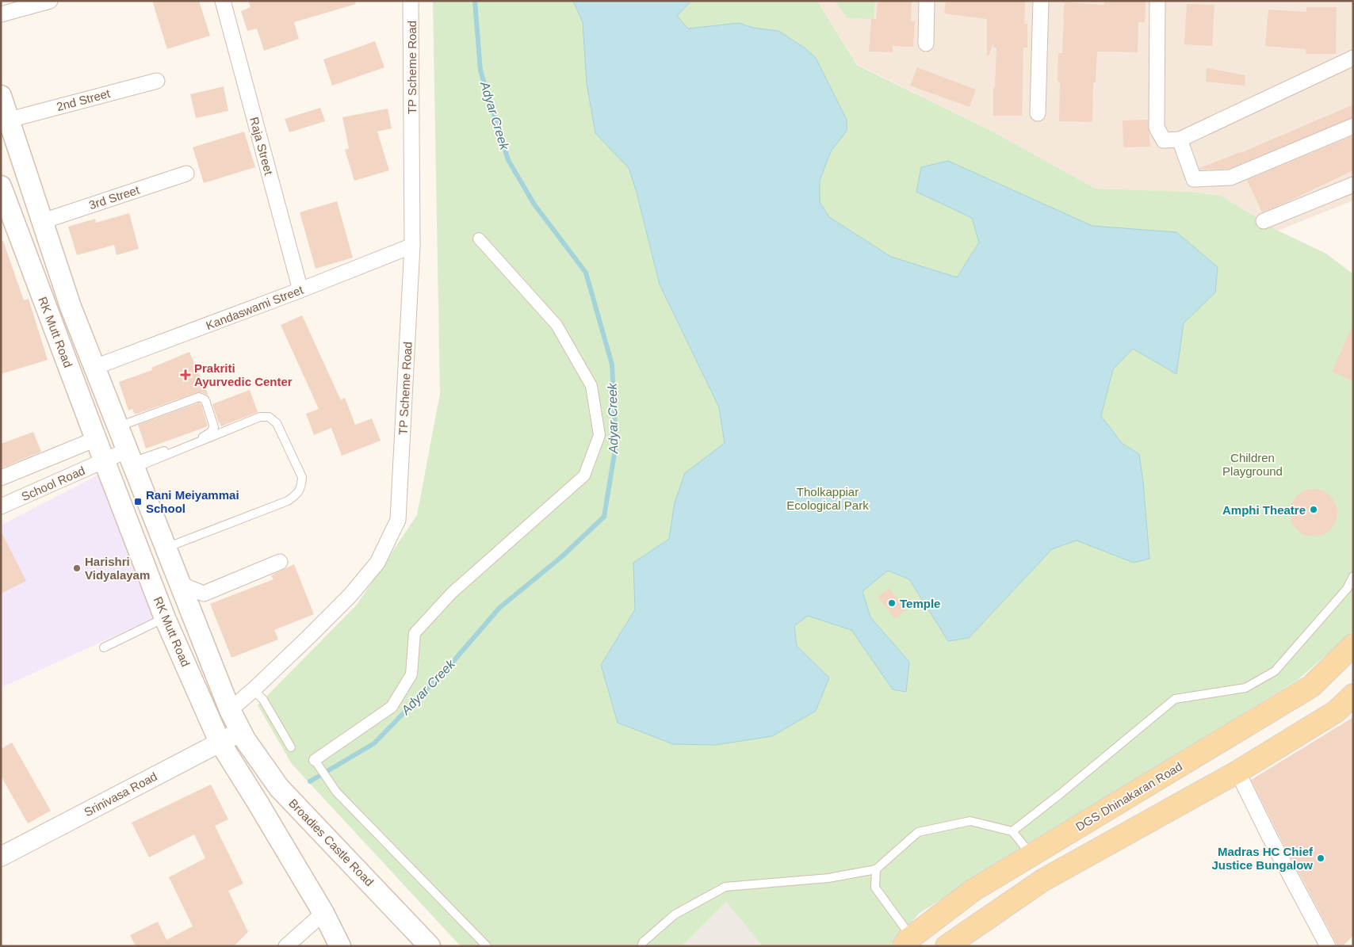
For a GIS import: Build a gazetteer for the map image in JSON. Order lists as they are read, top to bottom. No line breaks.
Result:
{"streets":{"main road":["RK Mutt Road","DGS Dhinakaran Road","Broadies Castle Road"],"street":["TP Scheme Road","2nd Street","Raja Street","3rd Street","Kandaswami Street","School Road","Srinivasa Road"]},"crossings":[["TP Scheme Road","Kandaswami Street"],["TP Scheme Road","RK Mutt Road"],["2nd Street","RK Mutt Road"],["Raja Street","Kandaswami Street"],["3rd Street","RK Mutt Road"],["Kandaswami Street","RK Mutt Road"],["RK Mutt Road","School Road"],["RK Mutt Road","Srinivasa Road"],["RK Mutt Road","Broadies Castle Road"],["Srinivasa Road","Broadies Castle Road"]],"water":["Adyar Creek"],"parks":["Children Playground","Tholkappiar Ecological Park"],"places":{"health":["Prakriti Ayurvedic Center"],"transit":["Rani Meiyammai School"],"other":["Amphi Theatre","Harishri Vidyalayam","Temple","Madras HC Chief Justice Bungalow"]}}
